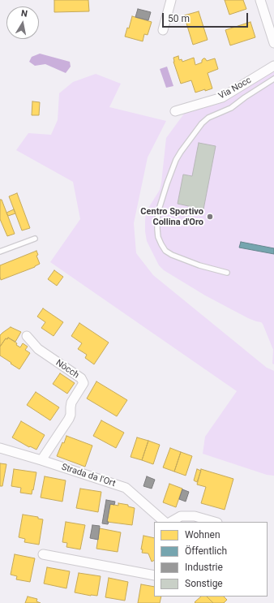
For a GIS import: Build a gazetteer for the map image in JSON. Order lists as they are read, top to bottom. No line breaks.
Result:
{"streets":{"street":["Via Nocc","Nòcch","Strada da l'Ort"]},"crossings":[["Nòcch","Strada da l'Ort"]],"places":["Centro Sportivo Collina d'Oro"],"legend":["Wohnen","Öffentlich","Industrie","Sonstige"],"scale_bar":"50 m","north":"top"}
